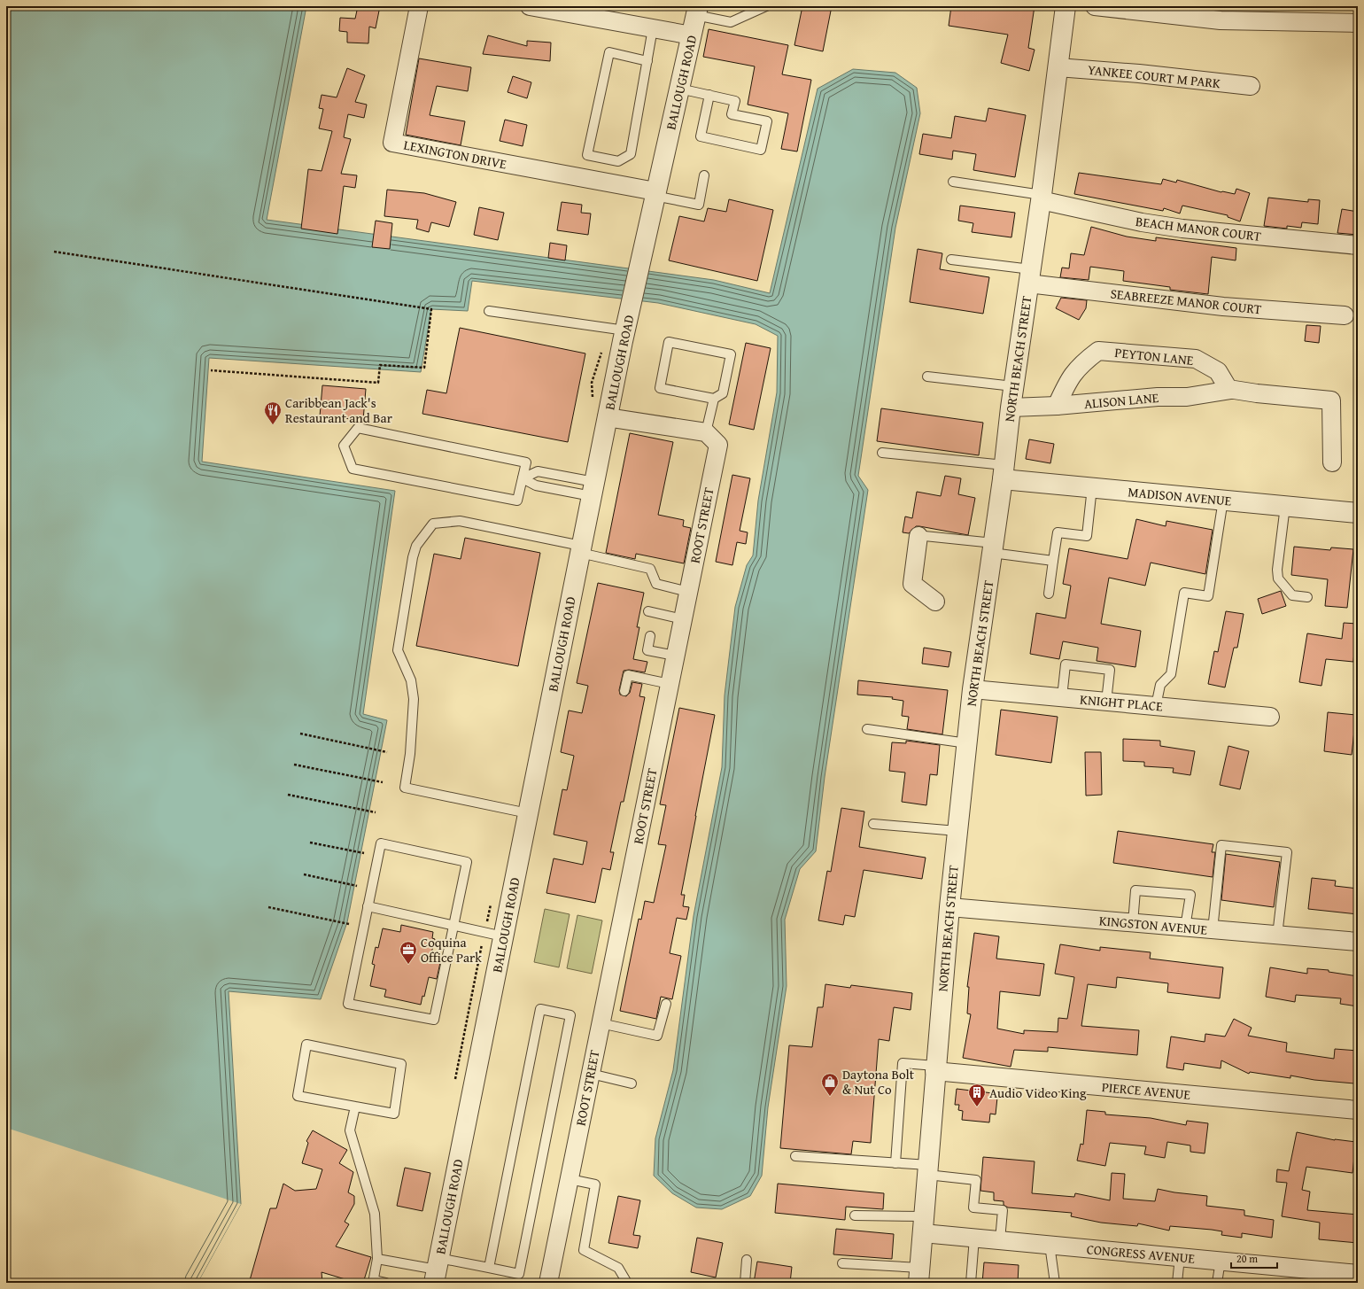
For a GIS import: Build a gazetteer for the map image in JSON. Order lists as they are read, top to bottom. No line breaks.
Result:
{"streets":{"street":["YANKEE COURT M PARK","BALLOUGH ROAD","LEXINGTON DRIVE","BEACH MANOR COURT","SEABREEZE MANOR COURT","PEYTON LANE","NORTH BEACH STREET","ALISON LANE","MADISON AVENUE","ROOT STREET","KNIGHT PLACE","KINGSTON AVENUE","PIERCE AVENUE","CONGRESS AVENUE"]},"crossings":[["YANKEE COURT M PARK","NORTH BEACH STREET"],["BALLOUGH ROAD","LEXINGTON DRIVE"],["BEACH MANOR COURT","NORTH BEACH STREET"],["SEABREEZE MANOR COURT","NORTH BEACH STREET"],["PEYTON LANE","ALISON LANE"],["NORTH BEACH STREET","ALISON LANE"],["NORTH BEACH STREET","MADISON AVENUE"],["NORTH BEACH STREET","KNIGHT PLACE"],["NORTH BEACH STREET","KINGSTON AVENUE"],["NORTH BEACH STREET","PIERCE AVENUE"],["NORTH BEACH STREET","CONGRESS AVENUE"]],"places":{"restaurant":["Caribbean Jack's Restaurant and Bar"],"office":["Coquina Office Park"],"shop":["Daytona Bolt & Nut Co"],"building":["Audio Video King"]},"scale_bar":"20 m"}
